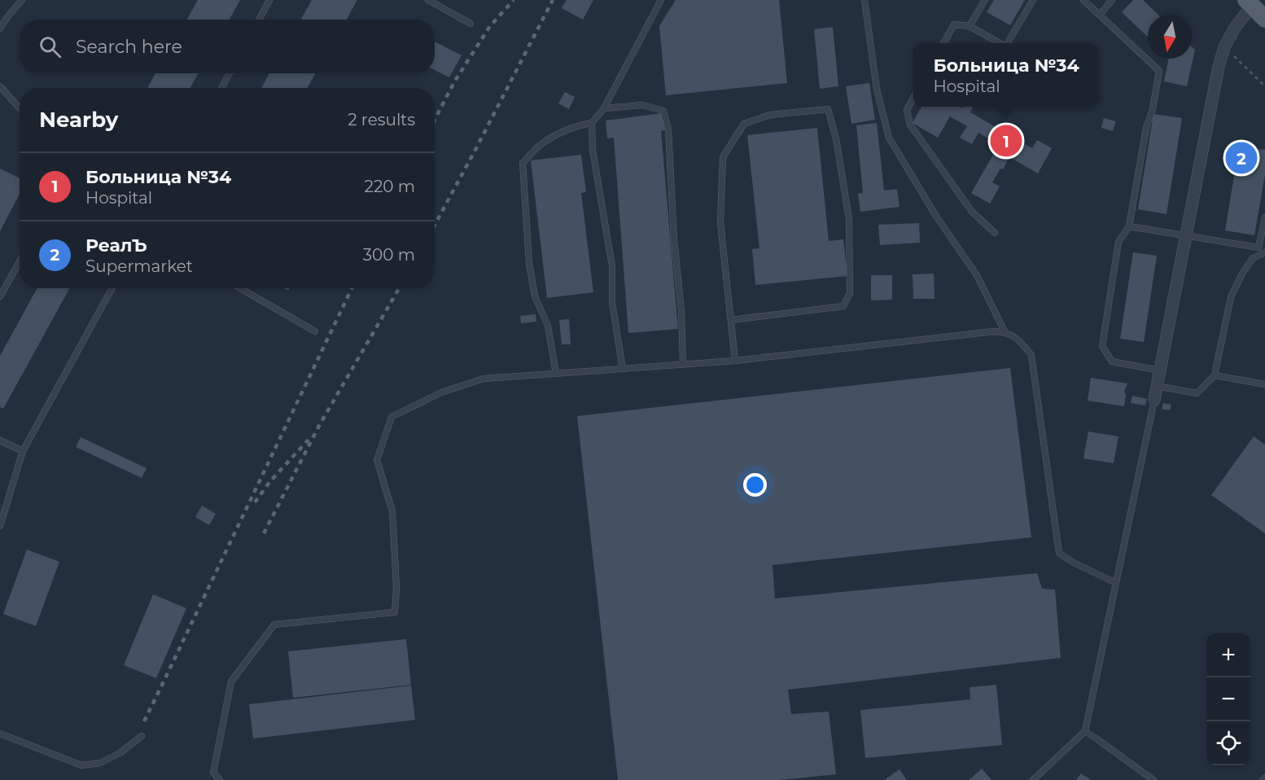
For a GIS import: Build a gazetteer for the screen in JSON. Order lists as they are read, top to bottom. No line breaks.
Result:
{"north":"bottom","page":{"search":"Search here","popup":["Больница №34","Hospital"],"heading":["Nearby","2 results"],"pins":["1","2"],"list":[{"mark":"1","name":"Больница №34","note":"Hospital","value":"220 m"},{"mark":"2","name":"РеалЪ","note":"Supermarket","value":"300 m"}],"map_buttons":["+","−"]}}
